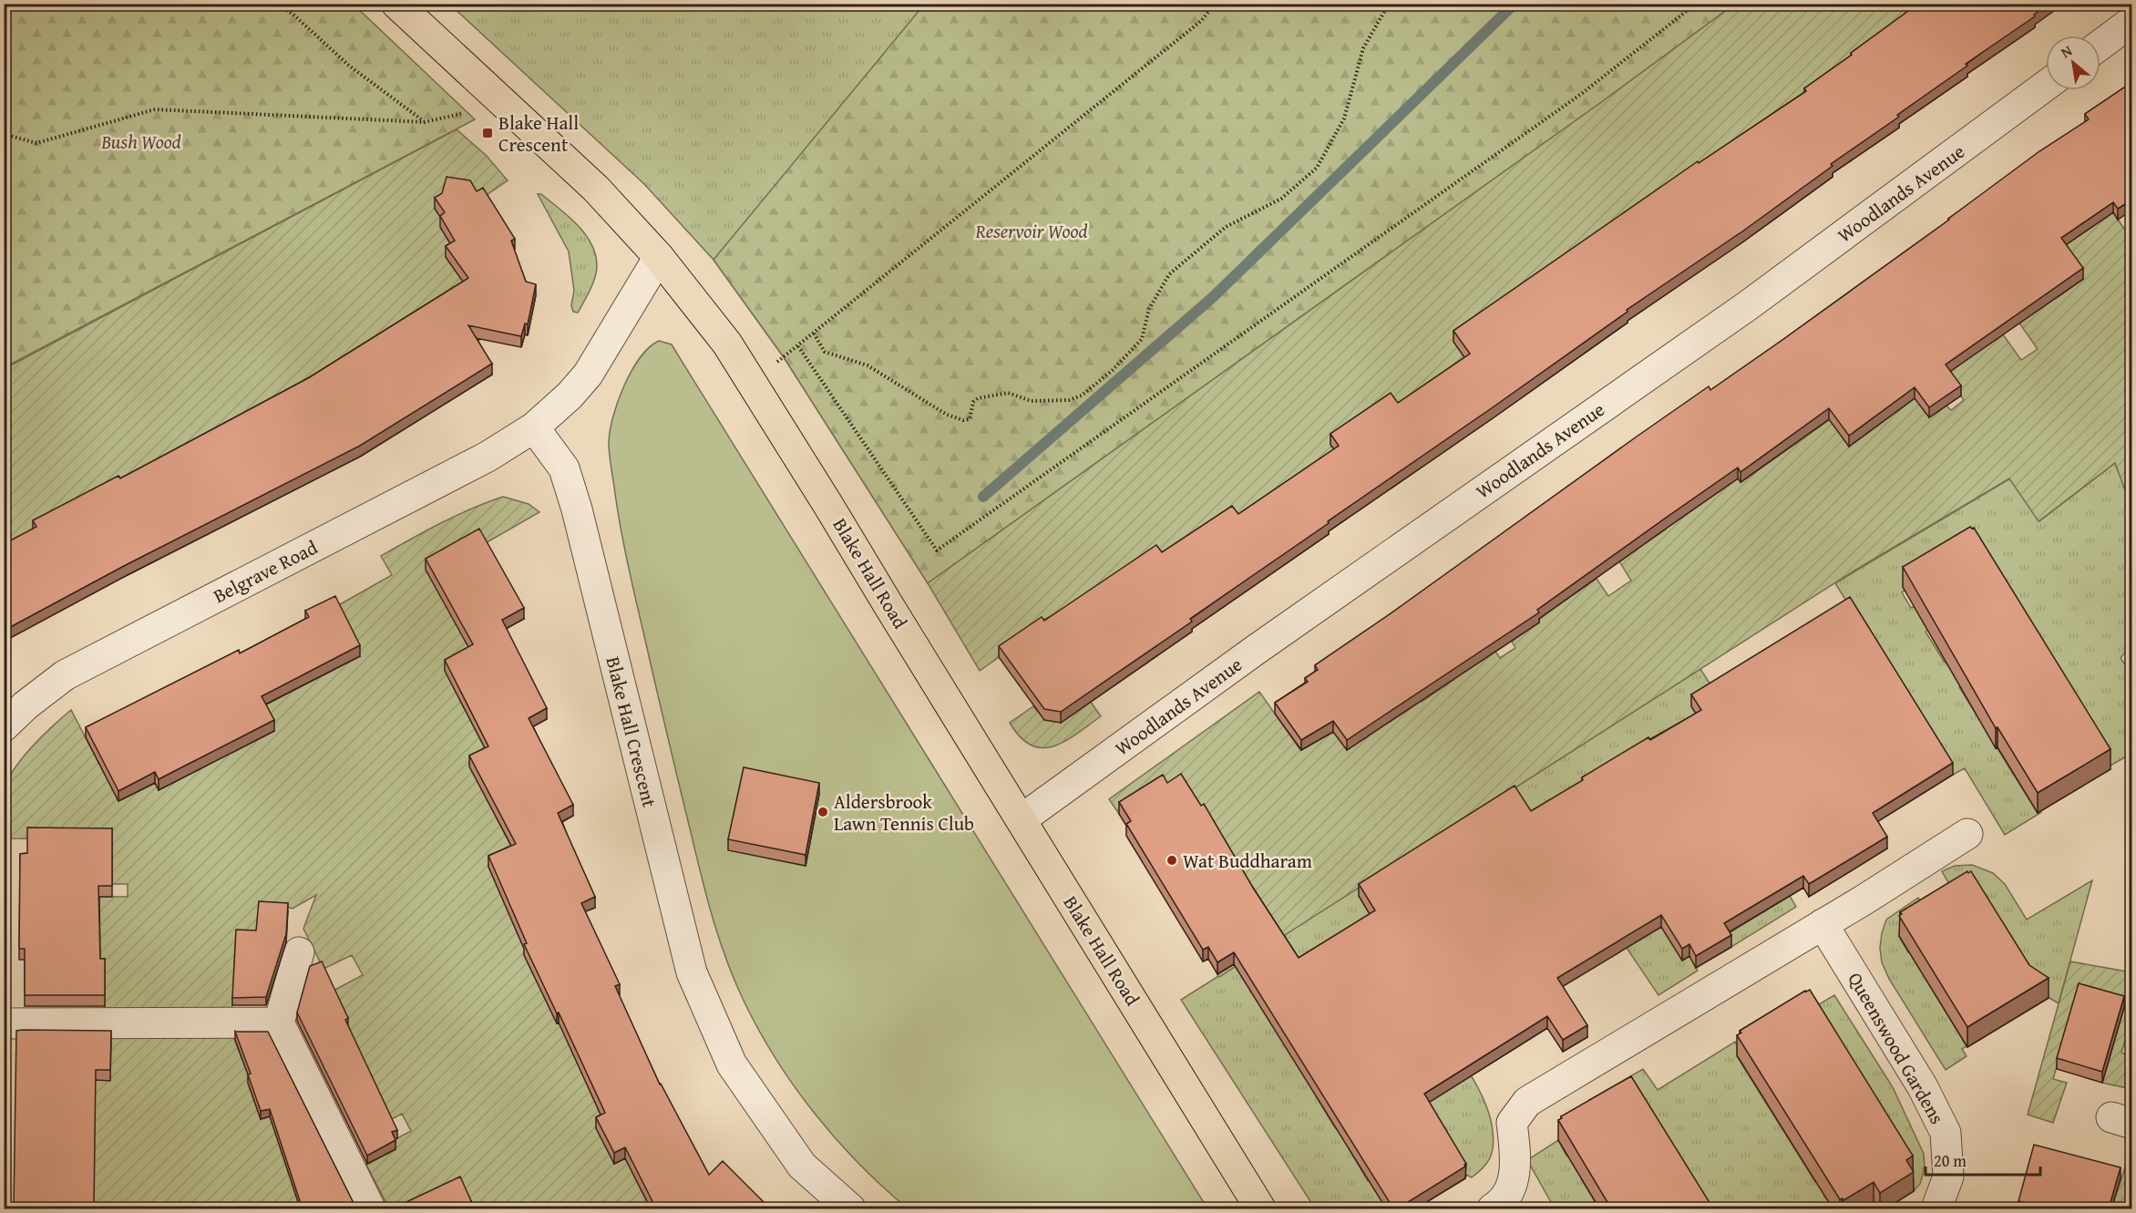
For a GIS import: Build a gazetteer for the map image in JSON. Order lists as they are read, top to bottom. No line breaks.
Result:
{"streets":{"main road":["Blake Hall Road"],"street":["Woodlands Avenue","Belgrave Road","Blake Hall Crescent","Queenswood Gardens"]},"crossings":[["Woodlands Avenue","Blake Hall Road"],["Belgrave Road","Blake Hall Crescent"]],"parks":["Bush Wood","Reservoir Wood"],"places":{"transit":["Blake Hall Crescent"],"other":["Aldersbrook Lawn Tennis Club","Wat Buddharam"]},"scale_bar":"20 m","north":"top left"}
